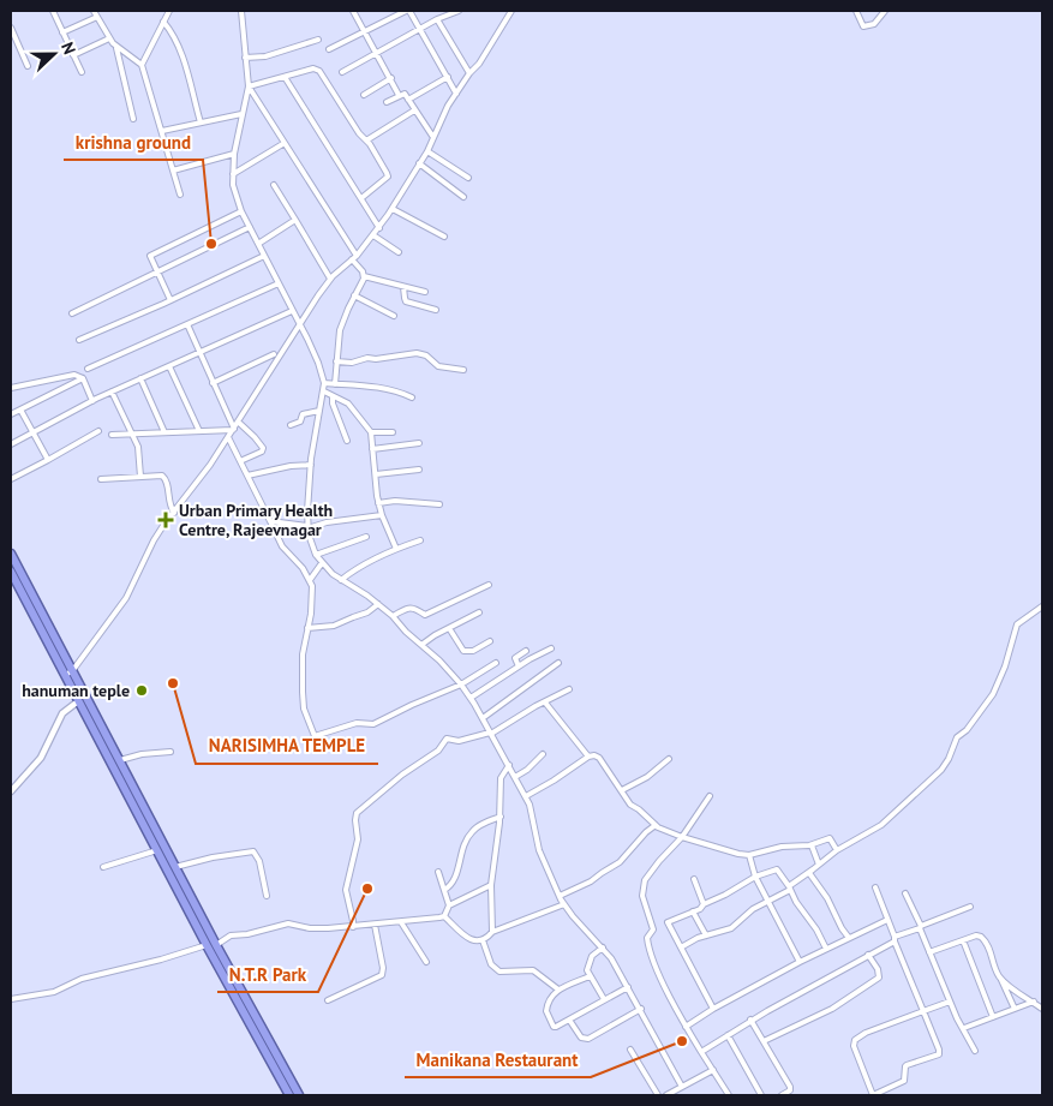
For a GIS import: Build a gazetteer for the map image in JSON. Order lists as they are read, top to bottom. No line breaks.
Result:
{"places":{"other":["krishna ground","NARISIMHA TEMPLE","hanuman teple","N.T.R Park","Manikana Restaurant"],"health":["Urban Primary Health Centre, Rajeevnagar"]},"north":"right"}
